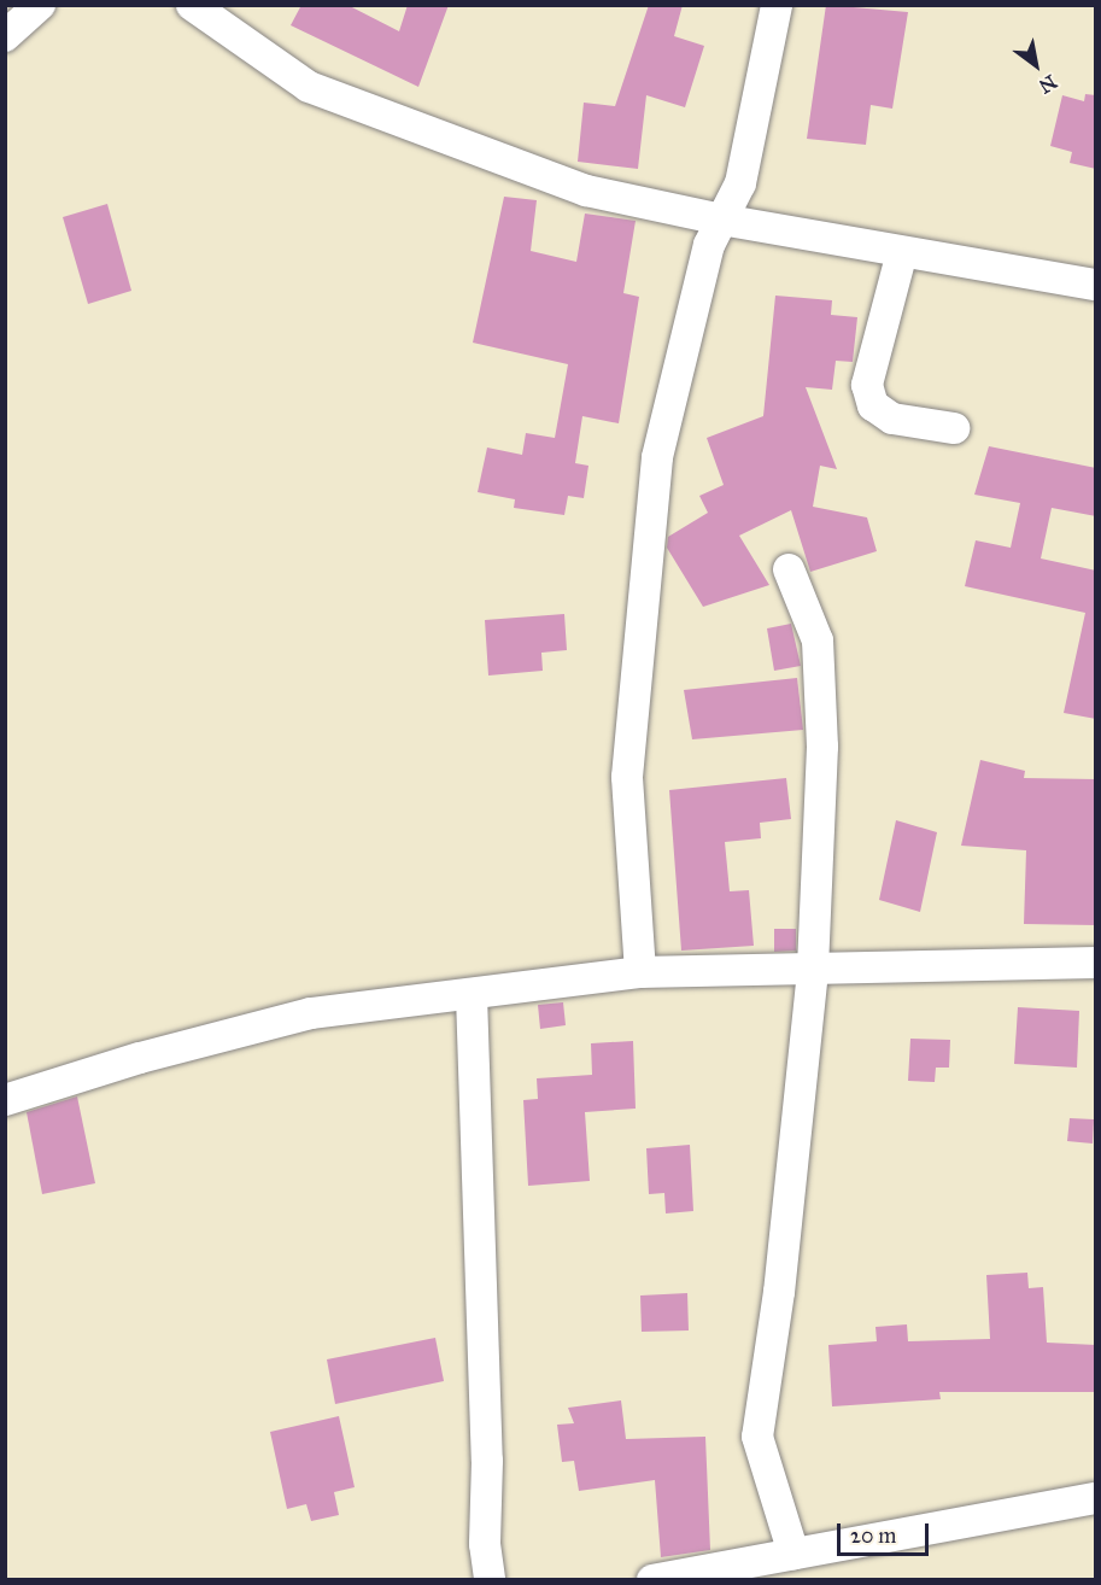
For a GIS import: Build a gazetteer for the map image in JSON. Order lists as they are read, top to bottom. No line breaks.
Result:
{"scale_bar":"20 m","north":"bottom right"}
